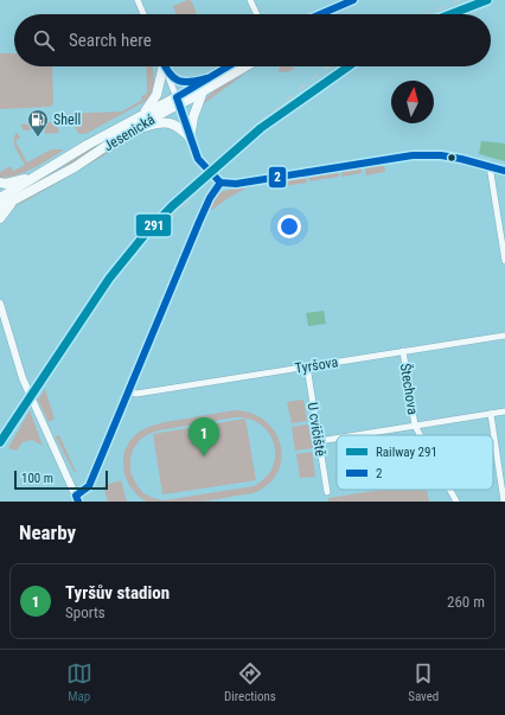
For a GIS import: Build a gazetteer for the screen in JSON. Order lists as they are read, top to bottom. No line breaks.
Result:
{"streets":{"main road":["Jesenická"],"street":["Tyršova","Štechova","U cvičiště"]},"crossings":[["Tyršova","Štechova"],["Tyršova","U cvičiště"]],"places":{"fuel station":["Shell"]},"lines":["rail line 291","transit line 2"],"legend":["Railway 291","2"],"scale_bar":"100 m","north":"top","page":{"search":"Search here","pins":"1","scale":"100 m","heading":"Nearby","list":[{"mark":"1","name":"Tyršův stadion","note":"Sports","value":"260 m"}],"nav":["Map","Directions","Saved"]}}
